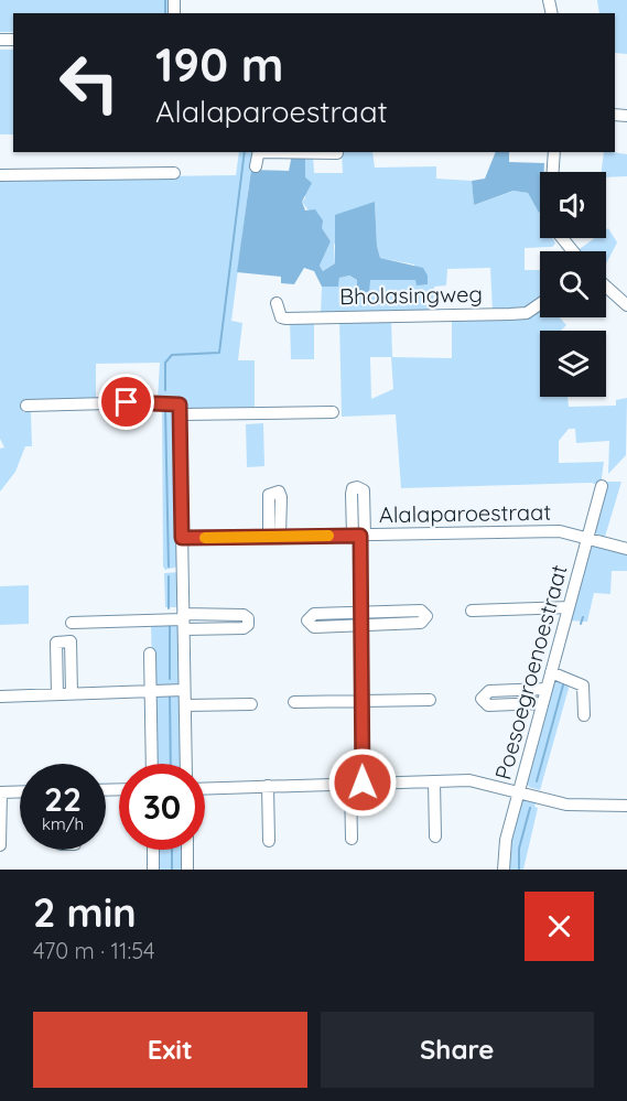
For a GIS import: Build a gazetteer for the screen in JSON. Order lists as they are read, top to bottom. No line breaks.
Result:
{"streets":{"street":["Bholasingweg","Alalaparoestraat","Poesoegroenoestraat"]},"crossings":[["Alalaparoestraat","Poesoegroenoestraat"]],"page":{"turn":["190 m","Alalaparoestraat"],"speed":"22 km/h","limit":"30","heading":["2 min","470 m · 11:54"],"buttons":["Exit","Share"]}}
